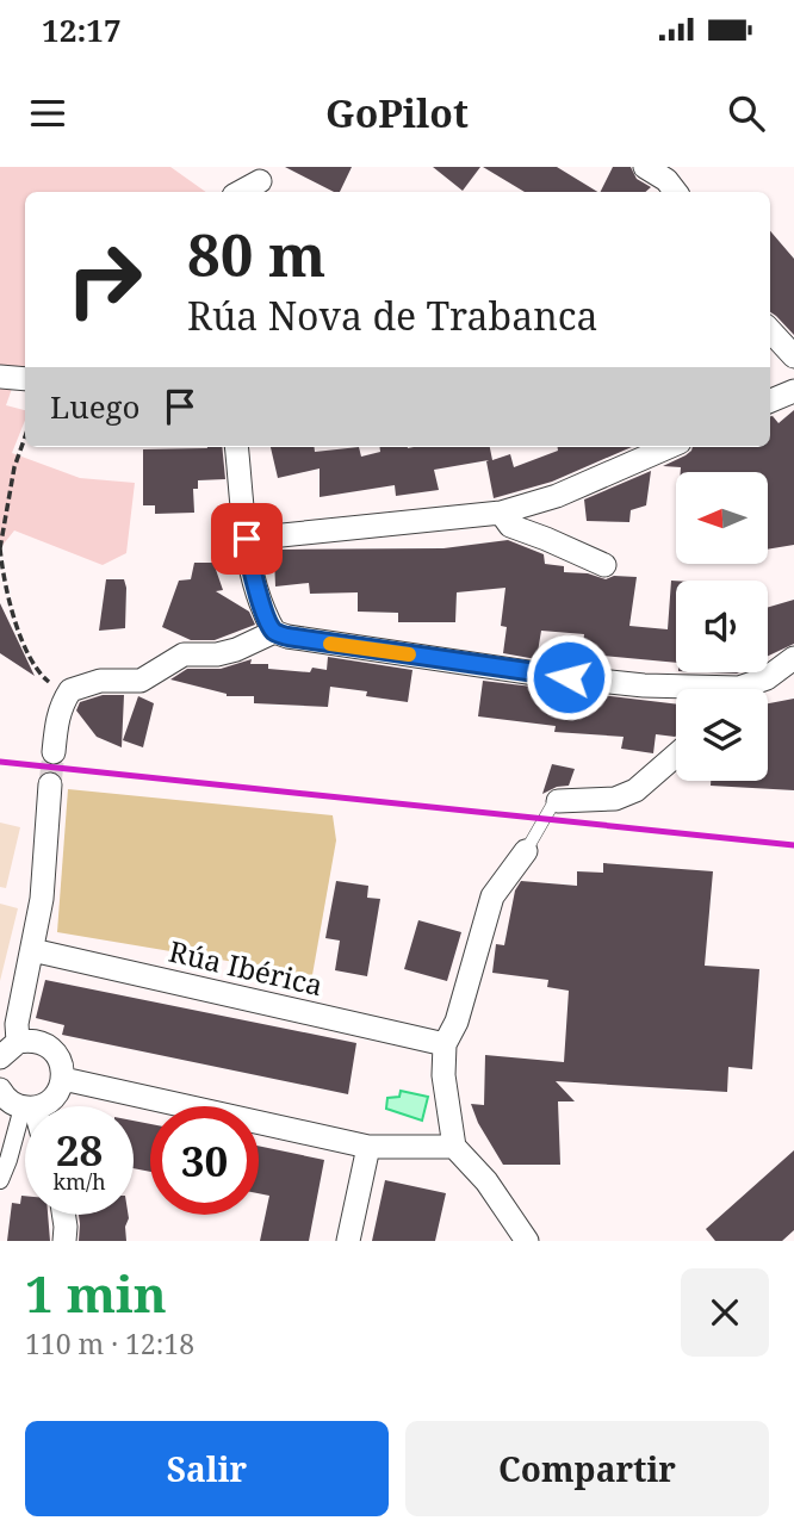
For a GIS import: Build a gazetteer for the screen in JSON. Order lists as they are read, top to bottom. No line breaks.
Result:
{"streets":{"street":["Rúa Ibérica"]},"north":"left","page":{"status":"12:17","header":"GoPilot","turn":["80 m","Rúa Nova de Trabanca"],"then":"Luego","speed":"28 km/h","limit":"30","heading":["1 min","110 m · 12:18"],"buttons":["Salir","Compartir"]}}
